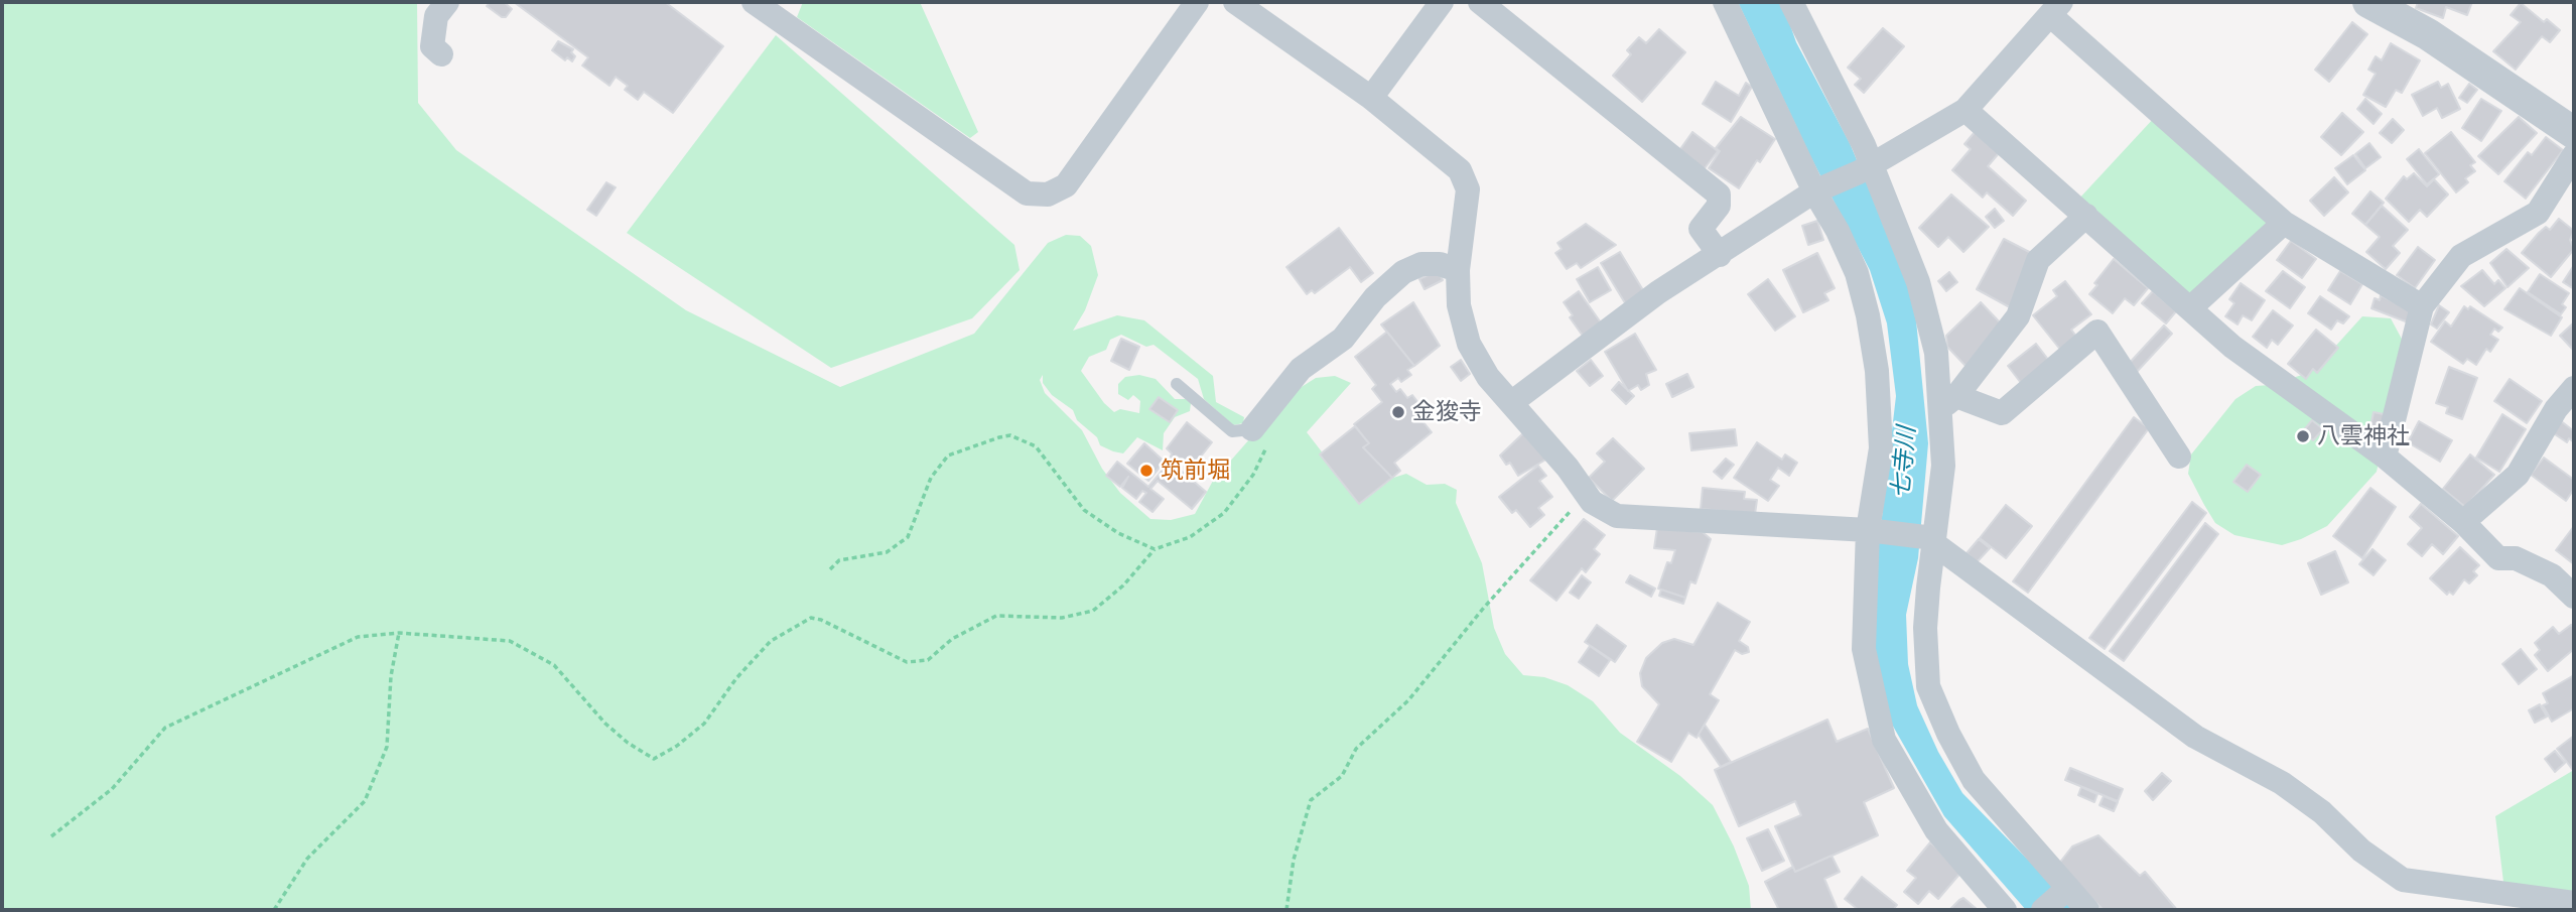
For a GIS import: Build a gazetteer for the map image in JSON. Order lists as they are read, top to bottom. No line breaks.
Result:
{"water":["七寺川"],"places":["金狻寺","八雲神社","筑前堀"]}
